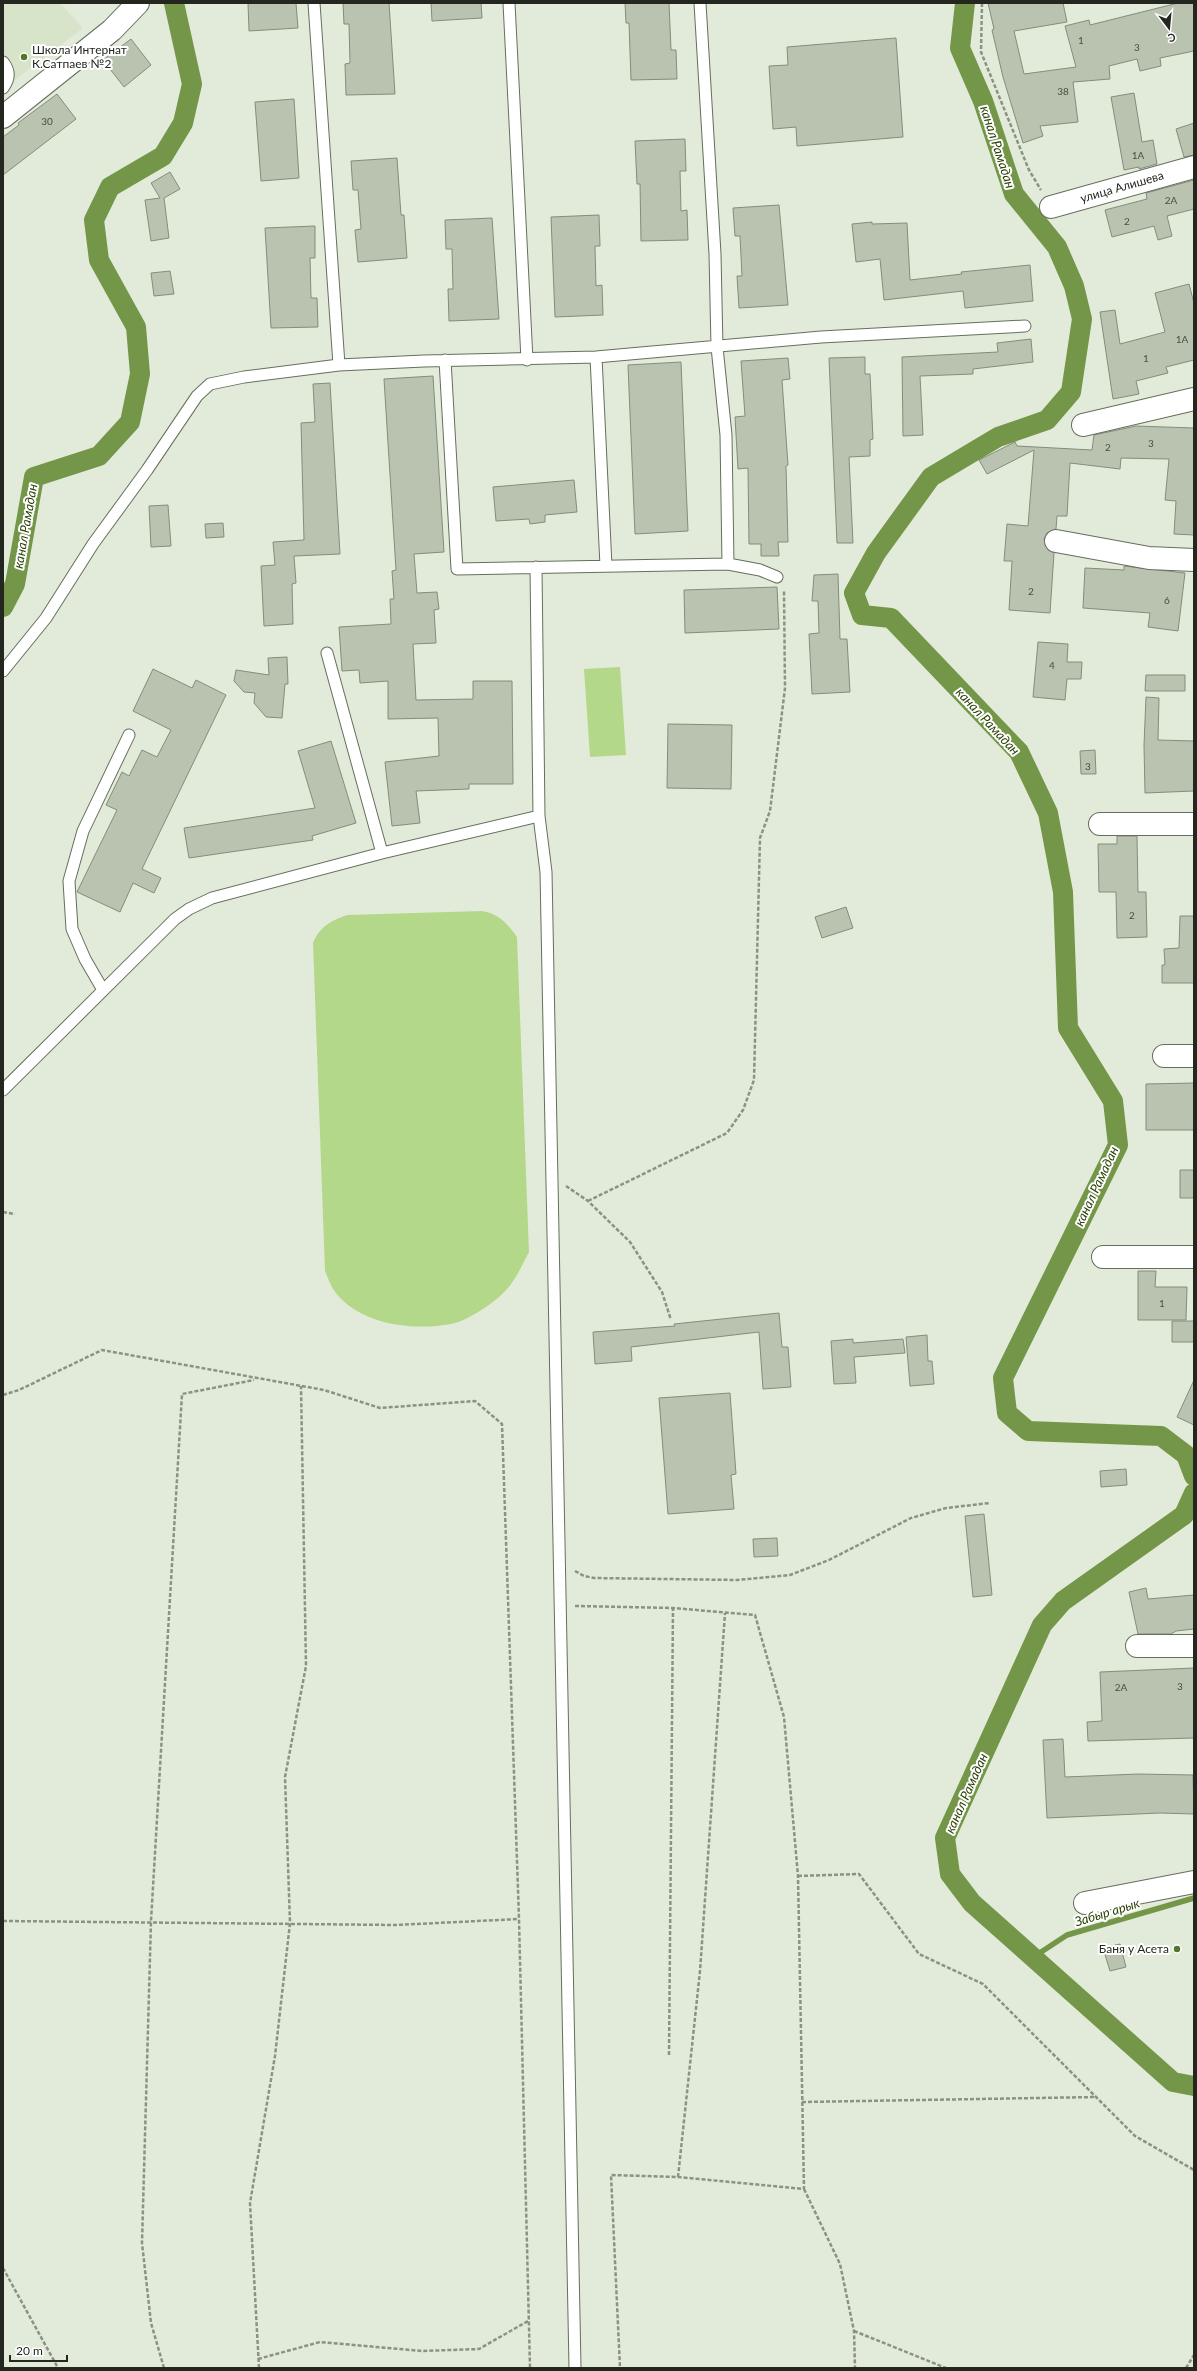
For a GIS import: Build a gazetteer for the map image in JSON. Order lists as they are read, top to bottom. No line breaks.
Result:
{"streets":{"street":["улица Алишева"]},"water":["канал Рамадан","Забыр арык"],"places":["Школа Интернат К.Сатпаев №2","Баня у Асета"],"house_numbers":["1","3","38","30","1А","2А","2","1А","1","3","2","2","6","4","3","2","1","3","2А"],"scale_bar":"20 m","north":"bottom"}
